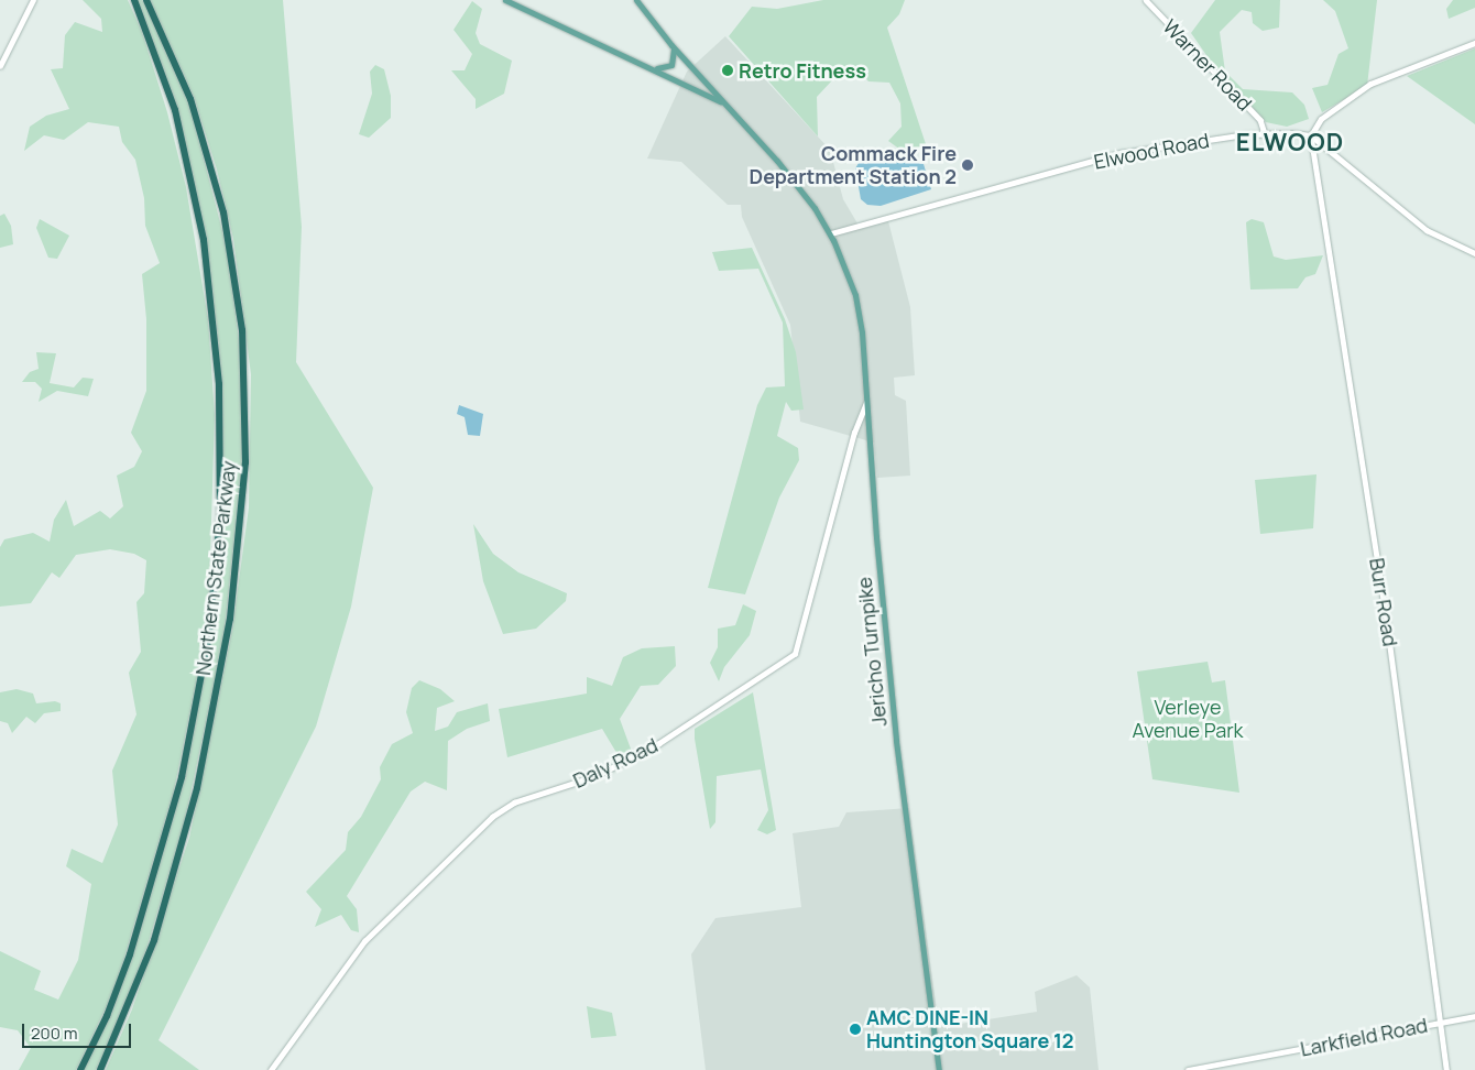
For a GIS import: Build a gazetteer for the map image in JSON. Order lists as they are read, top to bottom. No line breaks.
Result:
{"streets":{"highway":["Northern State Parkway"],"main road":["Jericho Turnpike"],"street":["Warner Road","Elwood Road","Burr Road","Daly Road","Larkfield Road"]},"crossings":[["Warner Road","Elwood Road"],["Elwood Road","Burr Road"],["Elwood Road","Jericho Turnpike"],["Burr Road","Larkfield Road"],["Jericho Turnpike","Daly Road"]],"districts":["ELWOOD"],"parks":["Verleye Avenue Park"],"places":["Retro Fitness","Commack Fire Department Station 2","AMC DINE-IN Huntington Square 12"],"scale_bar":"200 m"}
